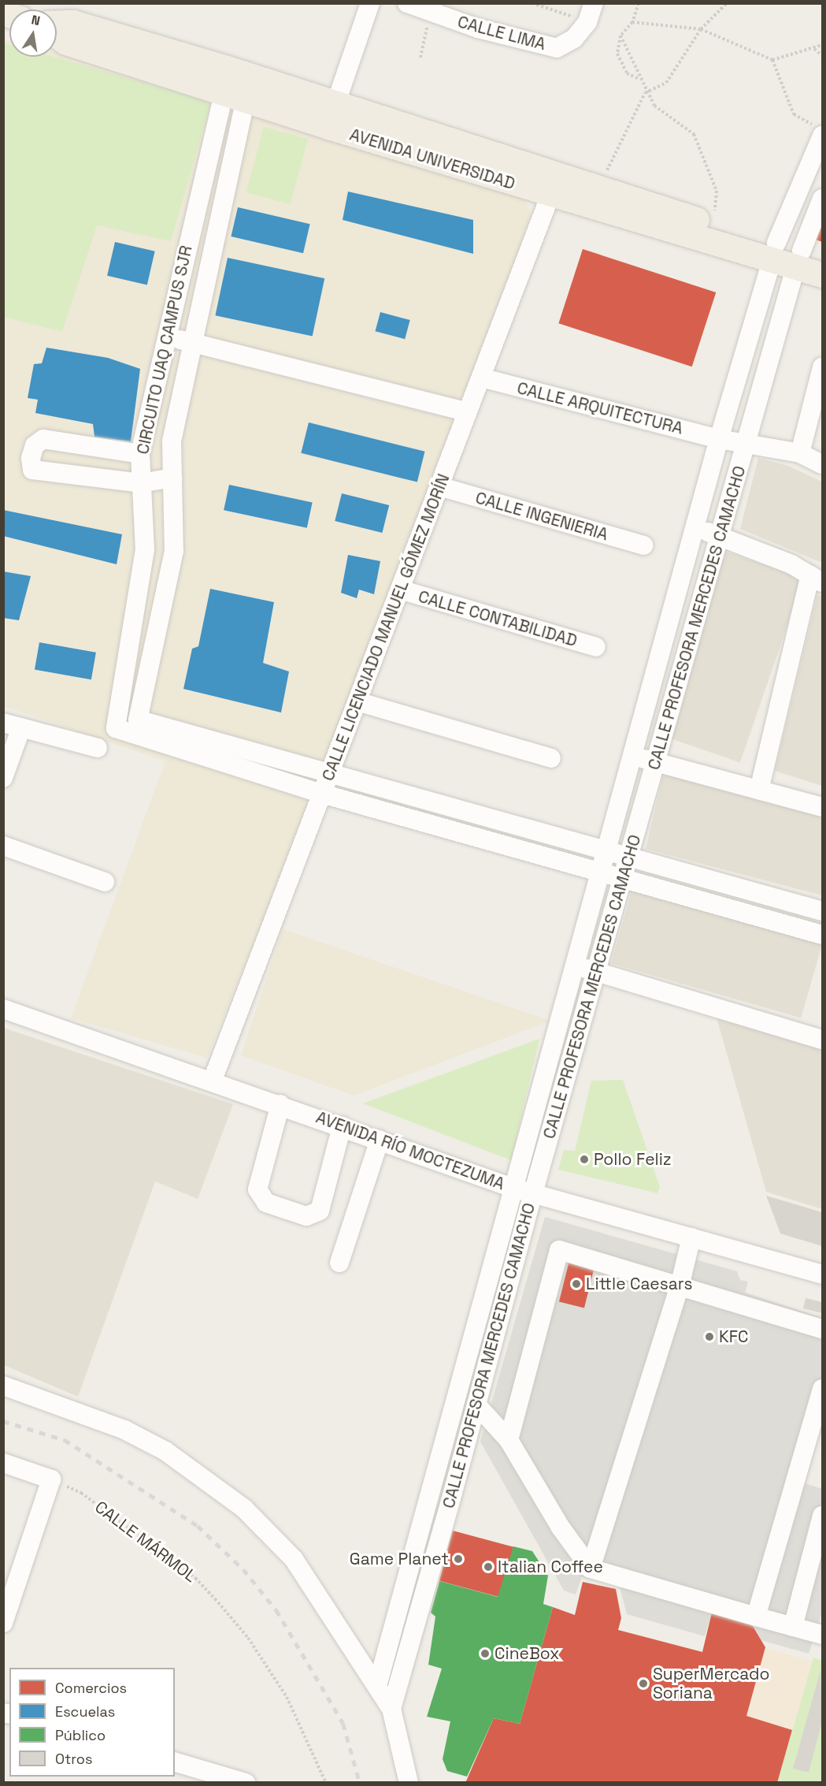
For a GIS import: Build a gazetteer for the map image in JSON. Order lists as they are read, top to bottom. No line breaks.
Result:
{"streets":{"main road":["AVENIDA UNIVERSIDAD"],"street":["CALLE LIMA","CIRCUITO UAQ CAMPUS SJR","CALLE ARQUITECTURA","CALLE INGENIERIA","CALLE PROFESORA MERCEDES CAMACHO","CALLE CONTABILIDAD","CALLE LICENCIADO MANUEL GÓMEZ MORÍN","AVENIDA RÍO MOCTEZUMA"],"path":["CALLE MÁRMOL"]},"crossings":[["AVENIDA UNIVERSIDAD","CIRCUITO UAQ CAMPUS SJR"],["AVENIDA UNIVERSIDAD","CALLE PROFESORA MERCEDES CAMACHO"],["AVENIDA UNIVERSIDAD","CALLE LICENCIADO MANUEL GÓMEZ MORÍN"],["CIRCUITO UAQ CAMPUS SJR","CALLE LICENCIADO MANUEL GÓMEZ MORÍN"],["CALLE ARQUITECTURA","CALLE PROFESORA MERCEDES CAMACHO"],["CALLE ARQUITECTURA","CALLE LICENCIADO MANUEL GÓMEZ MORÍN"],["CALLE INGENIERIA","CALLE LICENCIADO MANUEL GÓMEZ MORÍN"],["CALLE PROFESORA MERCEDES CAMACHO","AVENIDA RÍO MOCTEZUMA"],["CALLE CONTABILIDAD","CALLE LICENCIADO MANUEL GÓMEZ MORÍN"],["CALLE LICENCIADO MANUEL GÓMEZ MORÍN","AVENIDA RÍO MOCTEZUMA"]],"places":["Pollo Feliz","Little Caesars","KFC","Game Planet","Italian Coffee","CineBox","SuperMercado Soriana"],"legend":["Comercios","Escuelas","Público","Otros"],"north":"top"}
